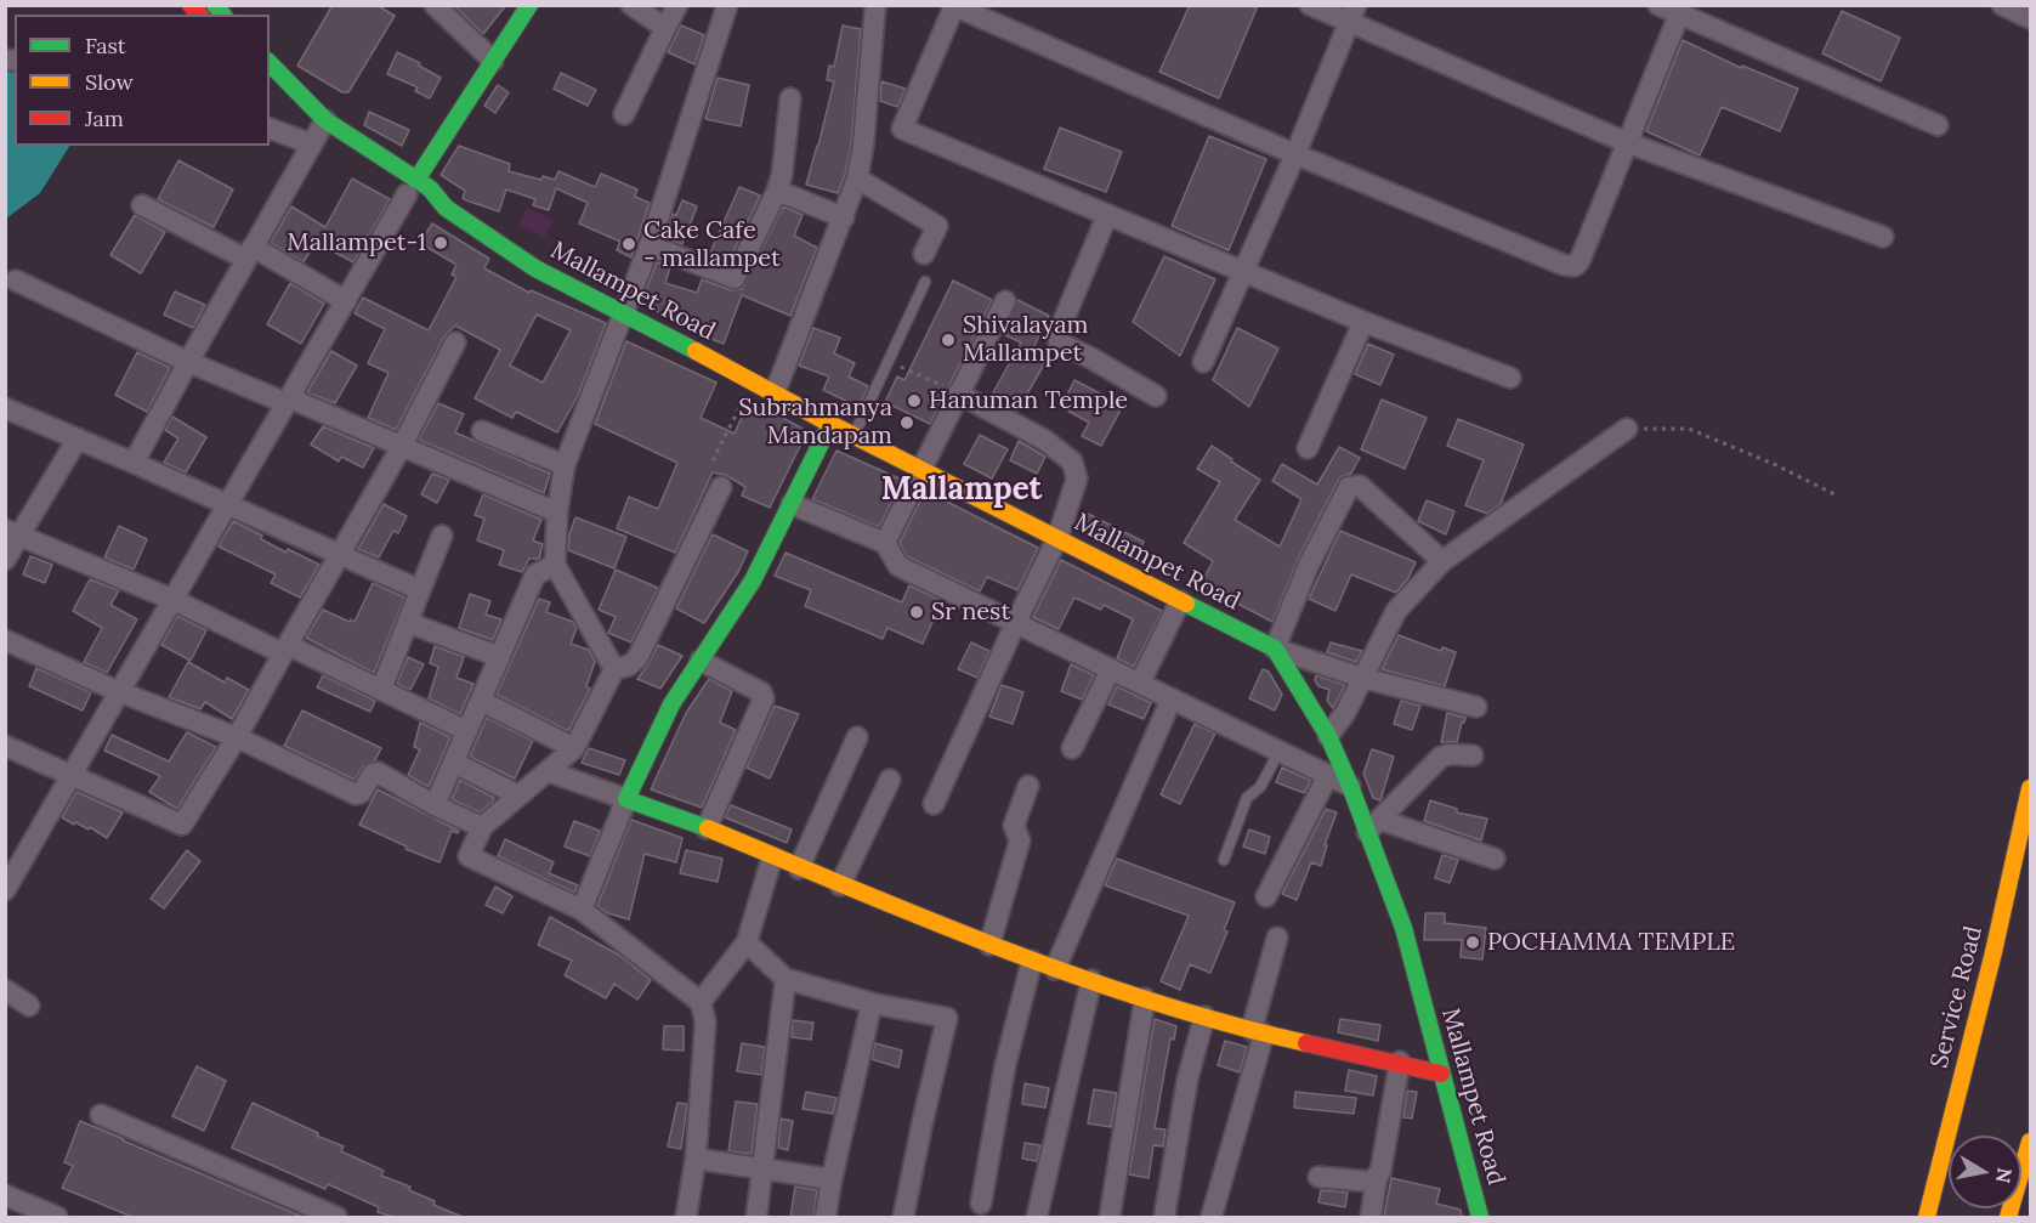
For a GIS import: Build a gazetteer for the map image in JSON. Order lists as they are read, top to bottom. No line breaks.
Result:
{"streets":{"main road":["Mallampet Road","Service Road"]},"districts":["Mallampet"],"places":["Mallampet-1","Cake Cafe - mallampet","Shivalayam Mallampet","Hanuman Temple","Subrahmanya Mandapam","Sr nest","POCHAMMA TEMPLE"],"legend":["Fast","Slow","Jam"],"north":"right"}
